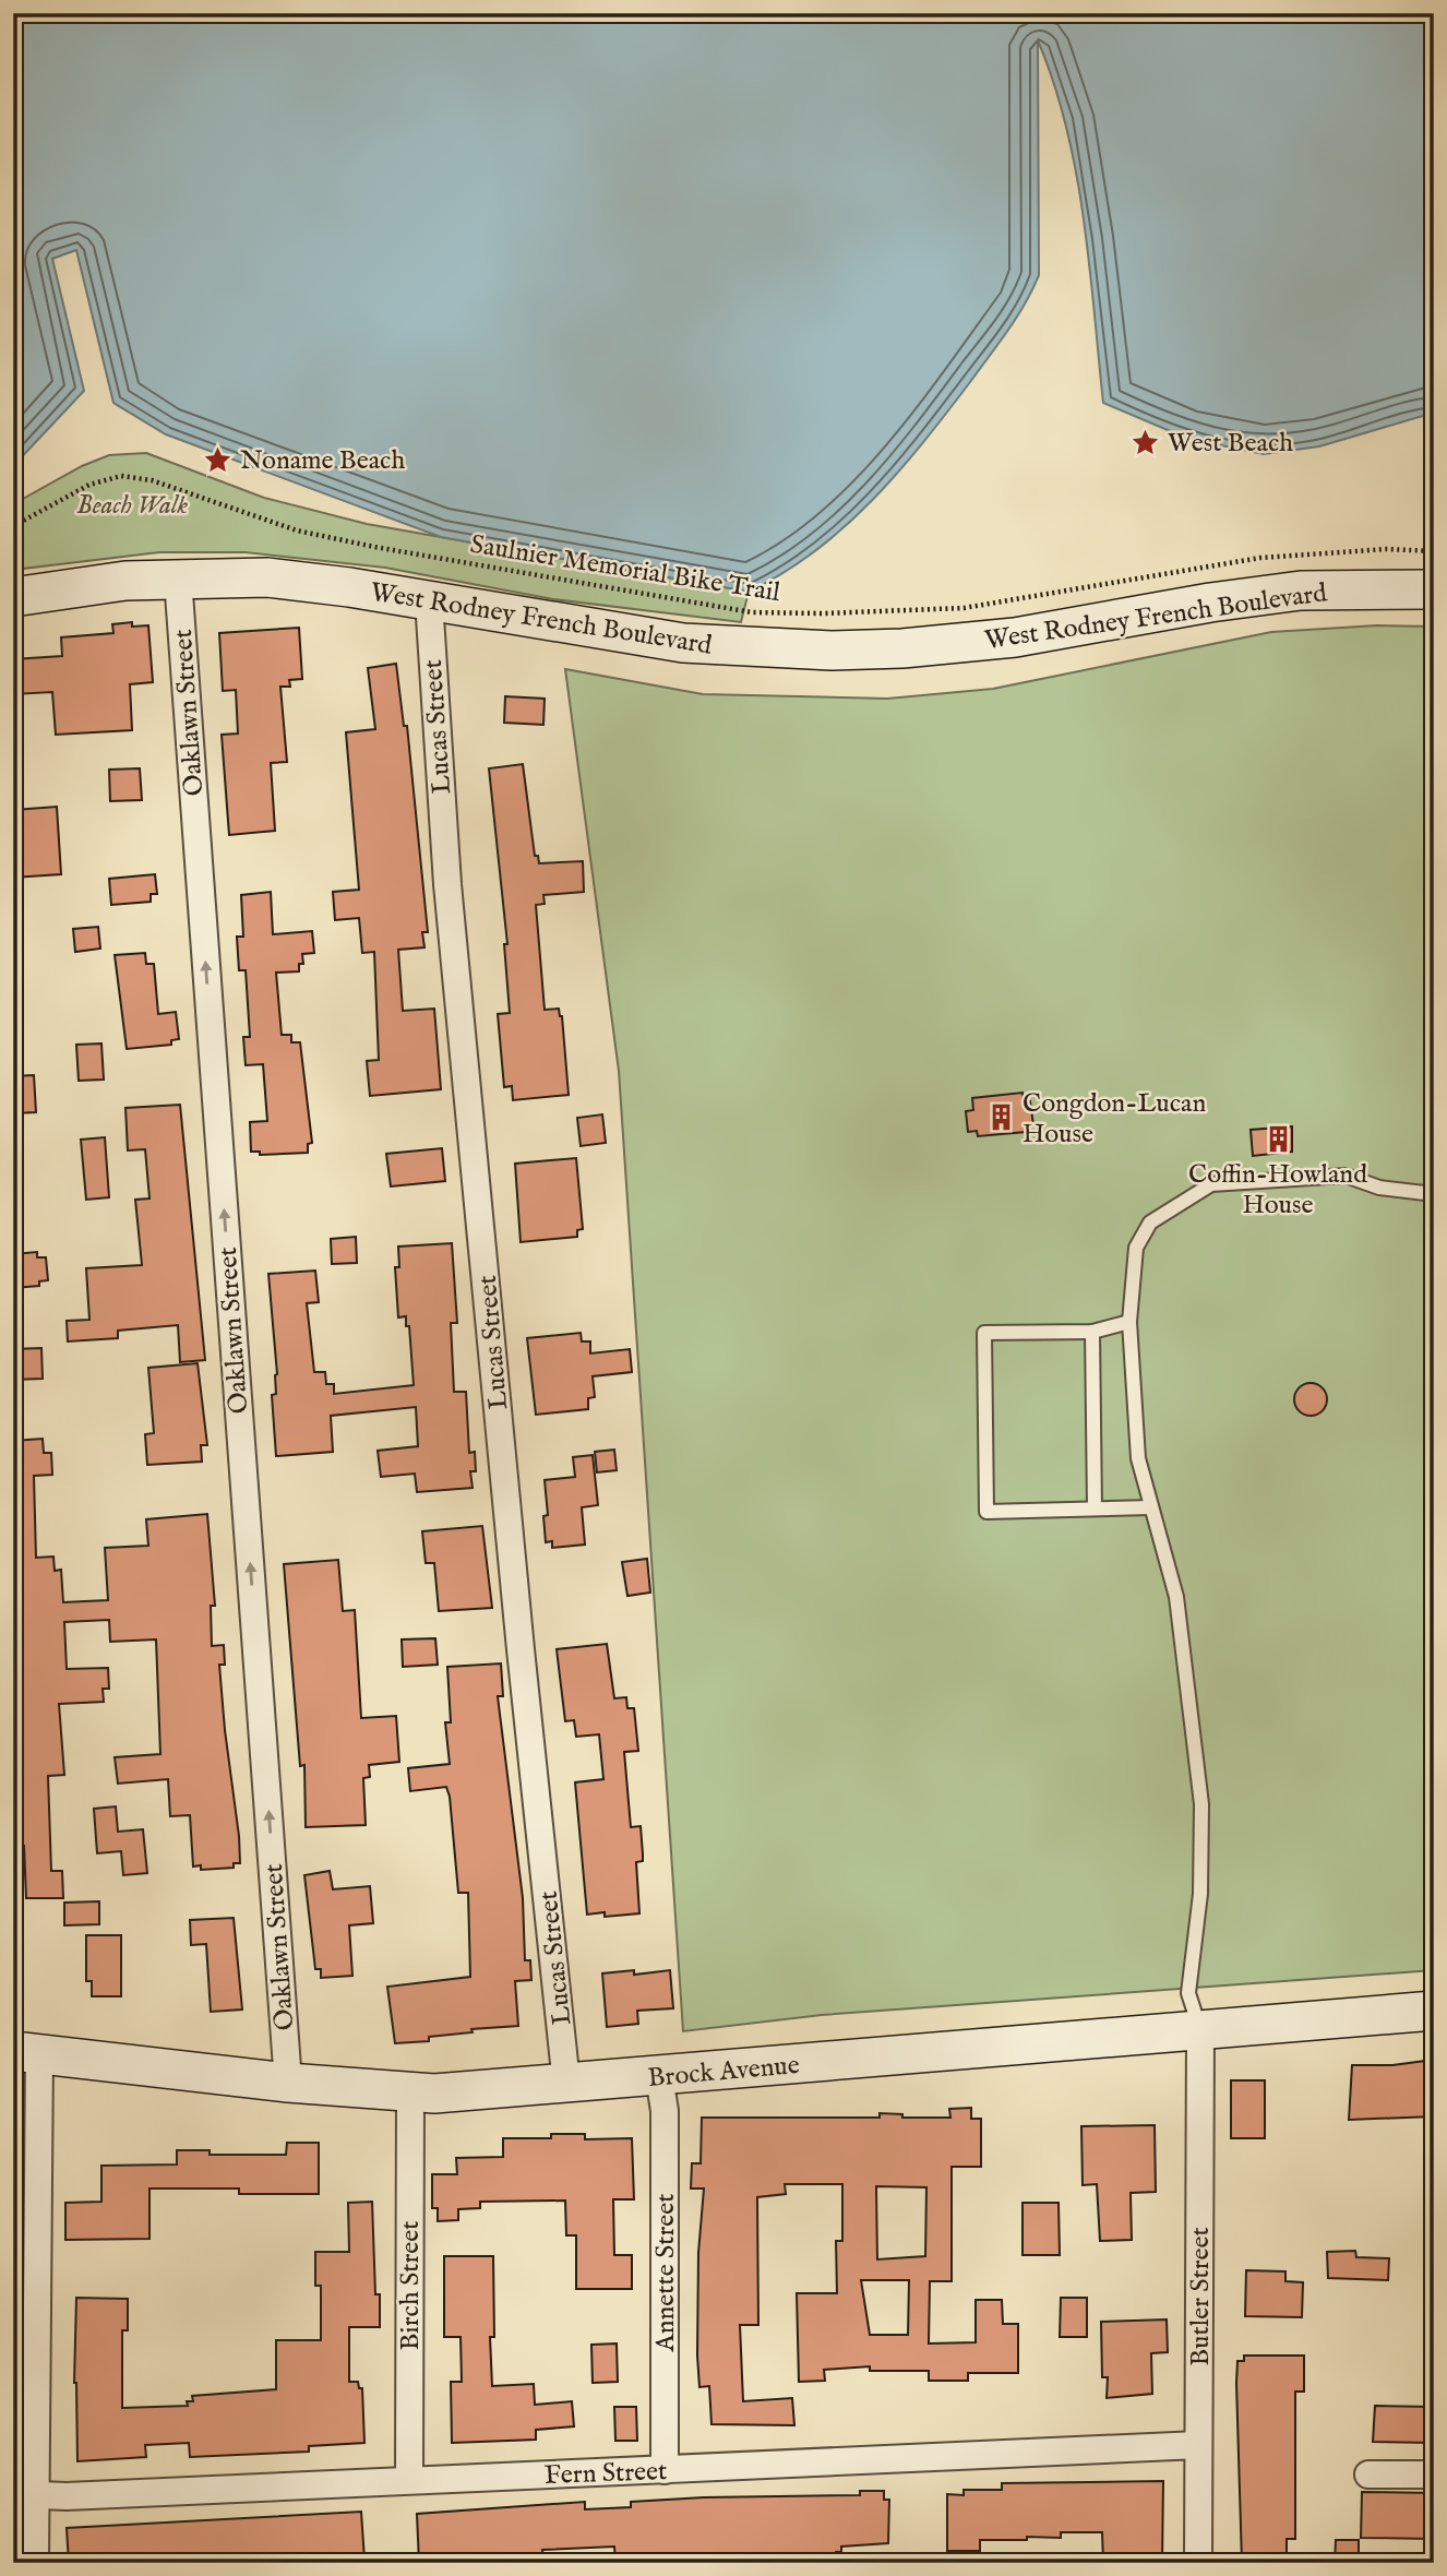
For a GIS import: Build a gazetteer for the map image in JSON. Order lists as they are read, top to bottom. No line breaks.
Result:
{"streets":{"main road":["West Rodney French Boulevard","Brock Avenue"],"street":["Oaklawn Street","Lucas Street","Annette Street","Birch Street","Butler Street","Fern Street"],"path":["Saulnier Memorial Bike Trail"]},"crossings":[["West Rodney French Boulevard","Oaklawn Street"],["West Rodney French Boulevard","Lucas Street"],["Oaklawn Street","Brock Avenue"],["Lucas Street","Brock Avenue"],["Brock Avenue","Annette Street"],["Brock Avenue","Birch Street"],["Brock Avenue","Butler Street"],["Annette Street","Fern Street"],["Birch Street","Fern Street"],["Butler Street","Fern Street"]],"one_way":["Oaklawn Street"],"parks":["Beach Walk"],"places":{"place":["West Beach","Noname Beach"],"building":["Congdon-Lucan House","Coffin-Howland House"]}}
